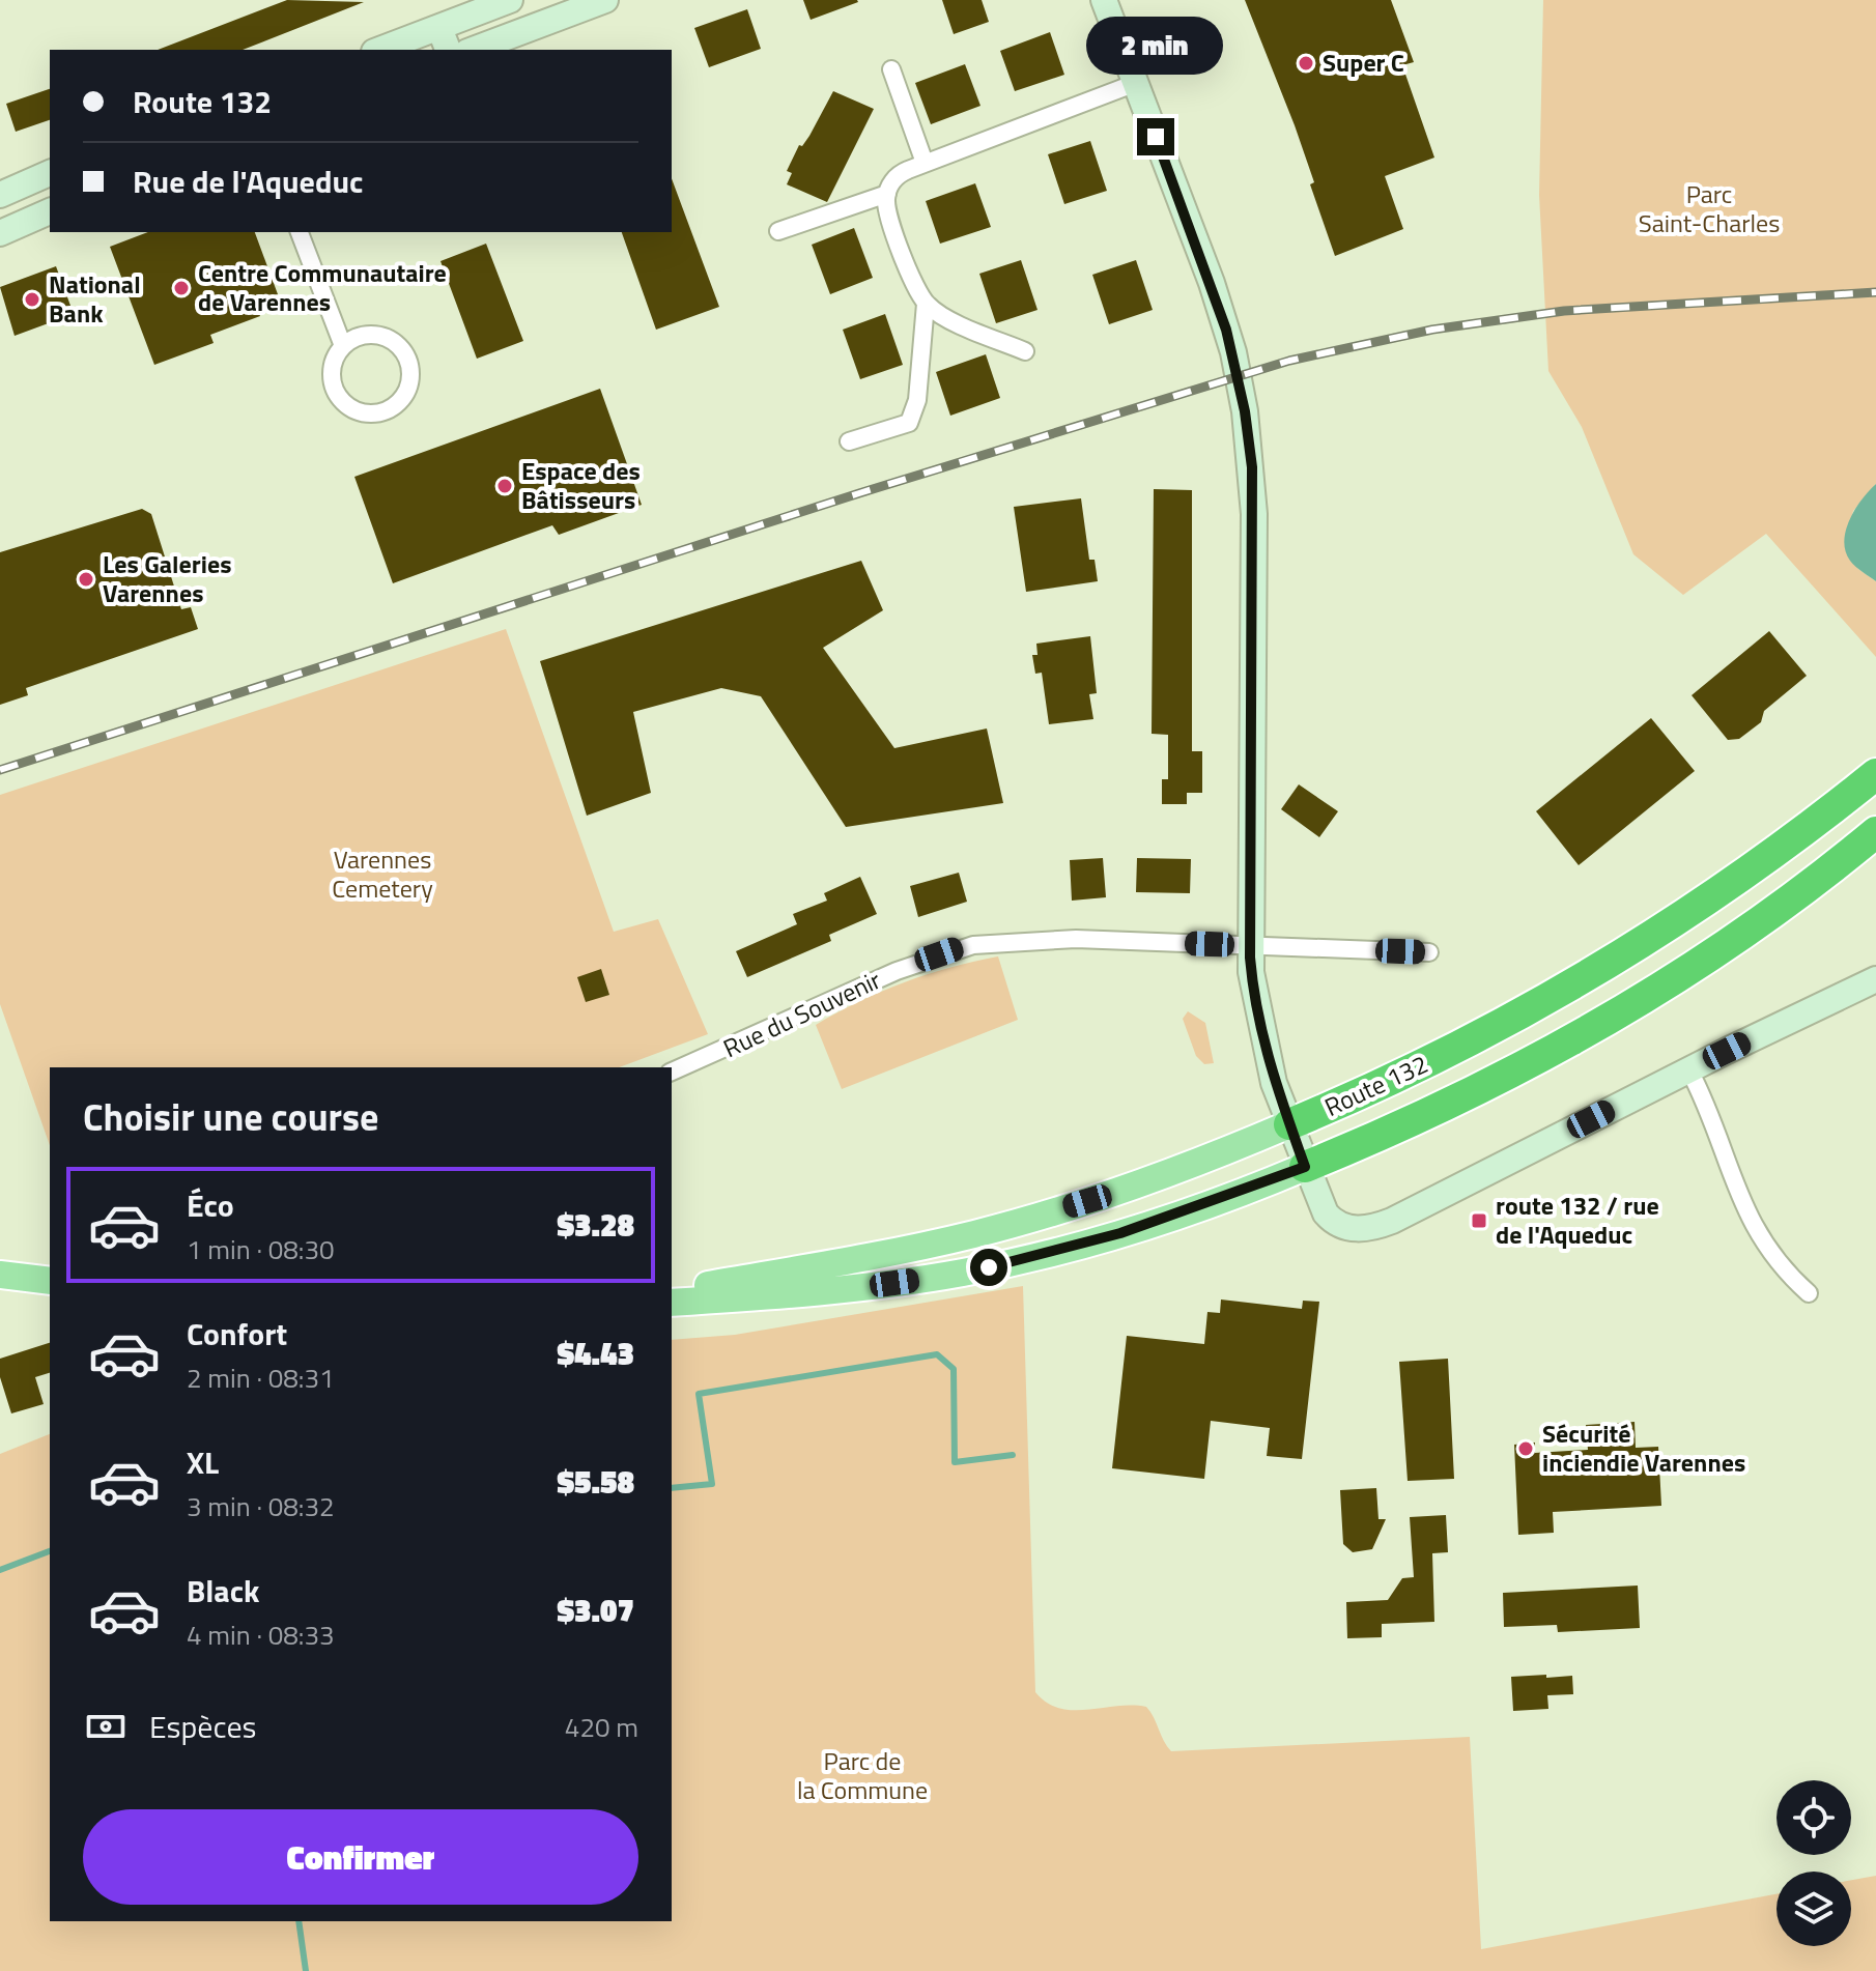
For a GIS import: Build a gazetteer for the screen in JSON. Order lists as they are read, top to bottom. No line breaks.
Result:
{"streets":{"highway":["Route 132"],"street":["Rue du Souvenir"]},"parks":["Parc Saint-Charles","Varennes Cemetery","Parc de la Commune"],"places":{"other":["Super C","Centre Communautaire de Varennes","National Bank","Espace des Bâtisseurs","Les Galeries Varennes","Sécurité inciendie Varennes"],"transit":["route 132 / rue de l'Aqueduc"]},"page":{"bubble":"2 min","banner":["Route 132","Rue de l'Aqueduc"],"heading":"Choisir une course","list":[{"name":"Éco","note":"1 min · 08:30","value":"$3.28"},{"name":"Confort","note":"2 min · 08:31","value":"$4.43"},{"name":"XL","note":"3 min · 08:32","value":"$5.58"},{"name":"Black","note":"4 min · 08:33","value":"$3.07"}],"pay":["Espèces","420 m"],"buttons":"Confirmer"}}
